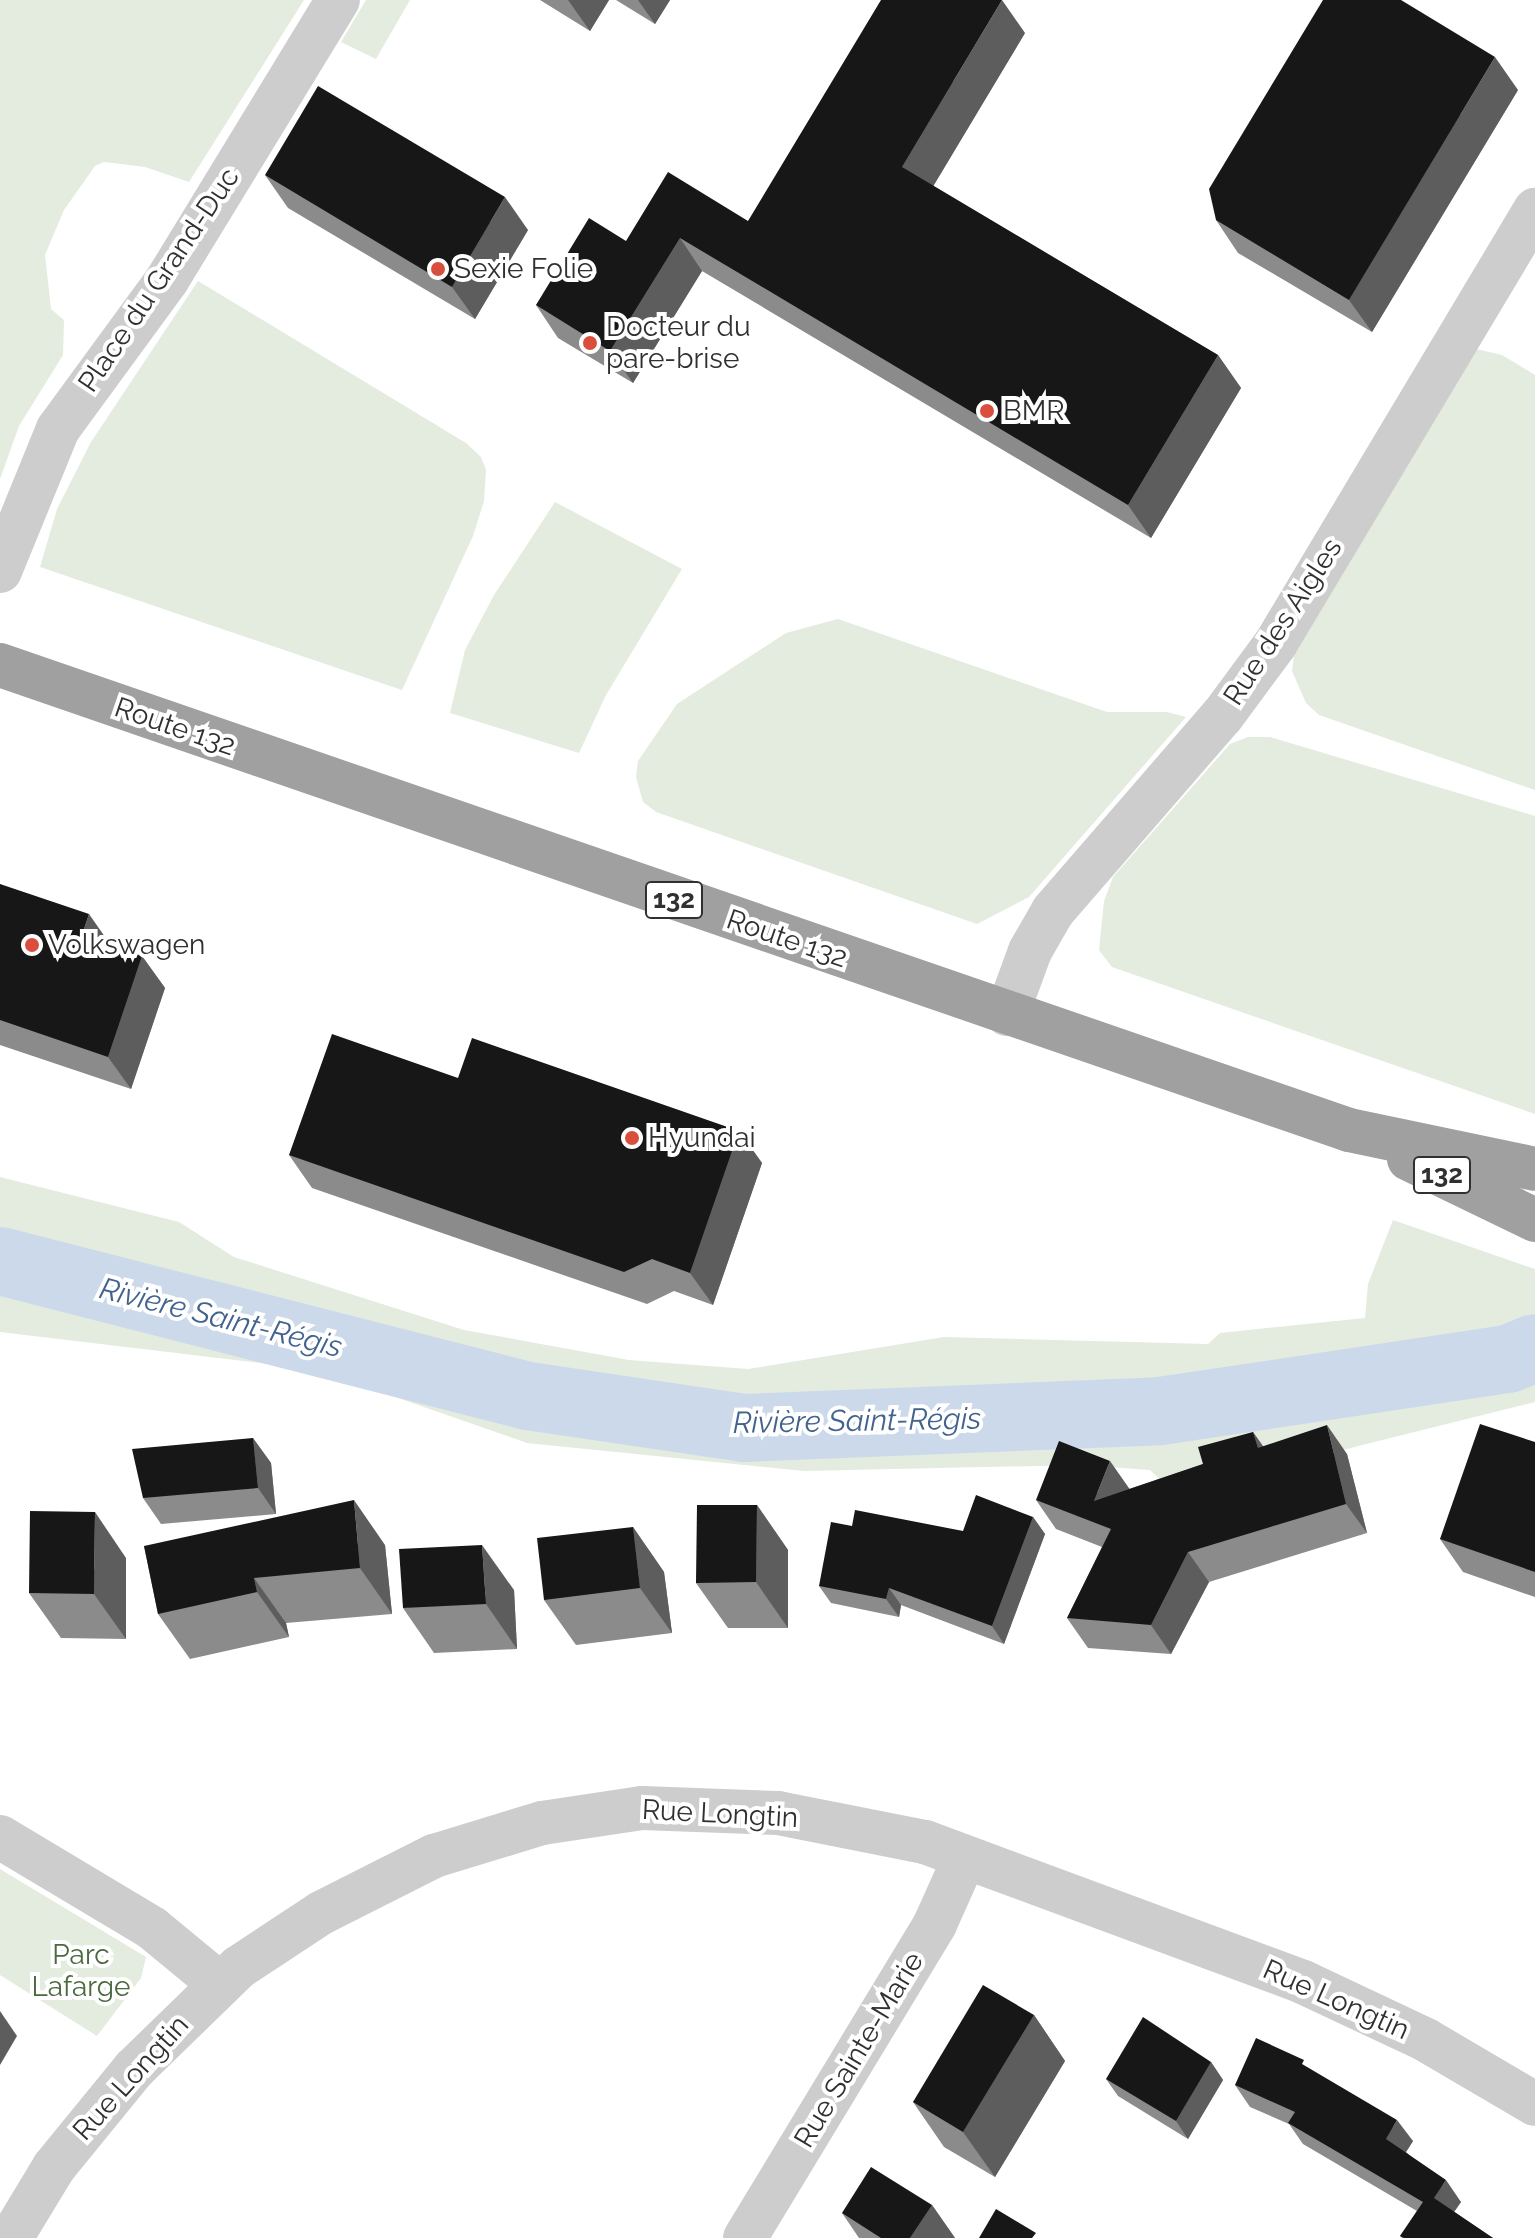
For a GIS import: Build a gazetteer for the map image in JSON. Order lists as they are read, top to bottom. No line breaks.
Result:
{"streets":{"highway":["Route 132","132"],"street":["Place du Grand-Duc","Rue des Aigles","Rue Longtin","Rue Sainte-Marie"]},"crossings":[["Rue des Aigles","Route 132"],["Rue Longtin","Rue Sainte-Marie"]],"water":["Rivière Saint-Régis"],"parks":["Parc Lafarge"],"places":["Sexie Folie","Docteur du pare-brise","BMR","Volkswagen","Hyundai"]}
